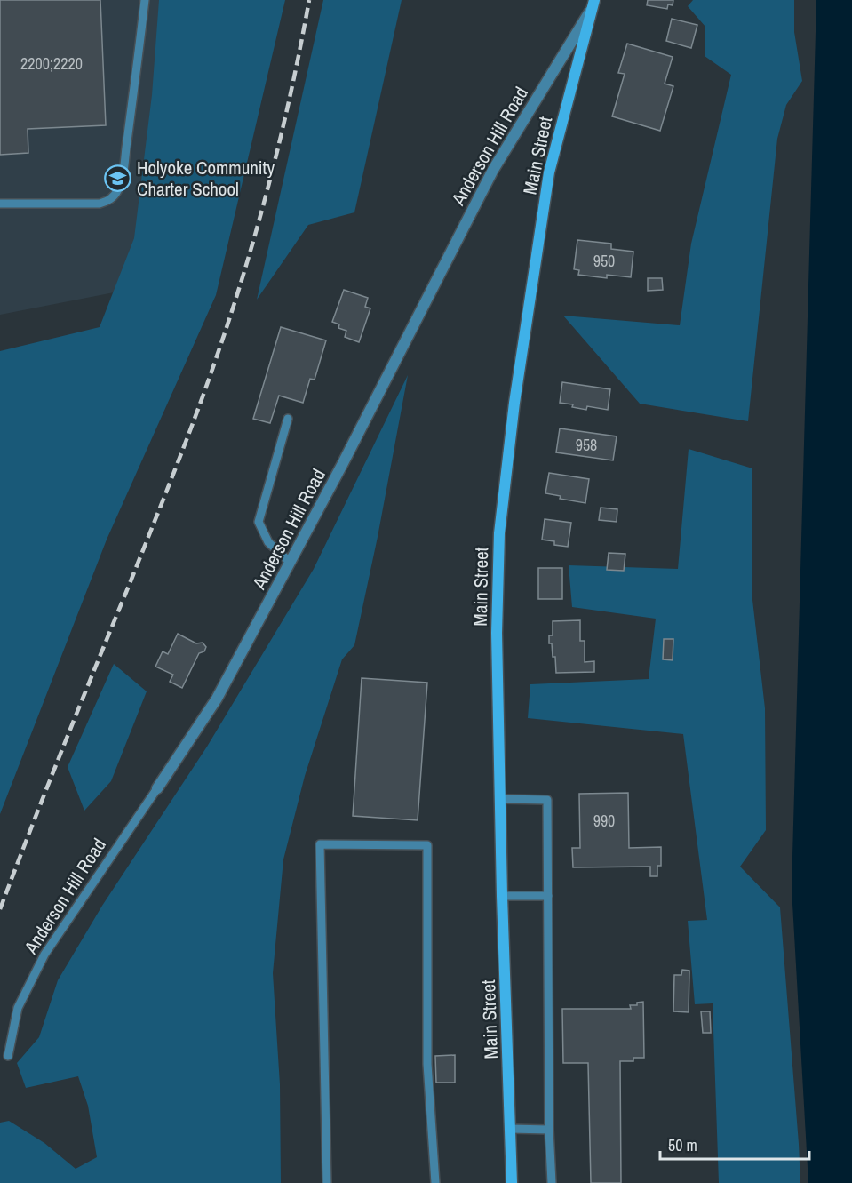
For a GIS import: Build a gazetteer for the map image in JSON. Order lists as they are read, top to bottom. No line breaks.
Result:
{"streets":{"main road":["Main Street"],"street":["Anderson Hill Road"]},"crossings":[["Anderson Hill Road","Main Street"]],"places":{"school or university":["Holyoke Community Charter School"]},"house_numbers":["2200;2220","950","958","990"],"scale_bar":"50 m"}
